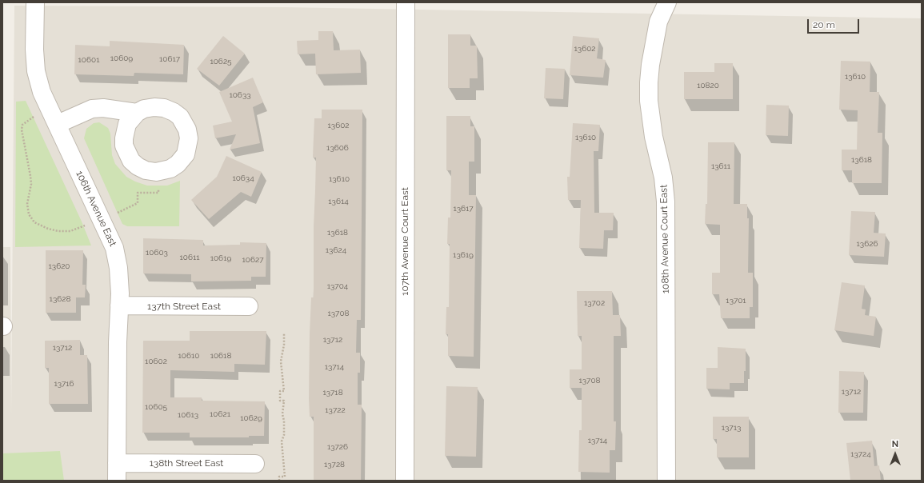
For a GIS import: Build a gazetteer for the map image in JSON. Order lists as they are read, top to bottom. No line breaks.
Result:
{"streets":{"street":["106th Avenue East","108th Avenue Court East","107th Avenue Court East","137th Street East","138th Street East"]},"crossings":[["106th Avenue East","137th Street East"],["106th Avenue East","138th Street East"]],"house_numbers":["13602","10609","10617","10601","10625","13610","10820","10633","13602","13610","13606","13618","13611","10634","13610","13614","13617","13618","13626","13624","10603","13619","10611","10619","10627","13620","13704","13628","13701","13702","13708","13712","13712","10610","10618","10602","13714","13708","13716","13712","13718","10605","13722","10621","10613","10629","13713","13714","13726","13724","13728"],"scale_bar":"20 m","north":"top"}
